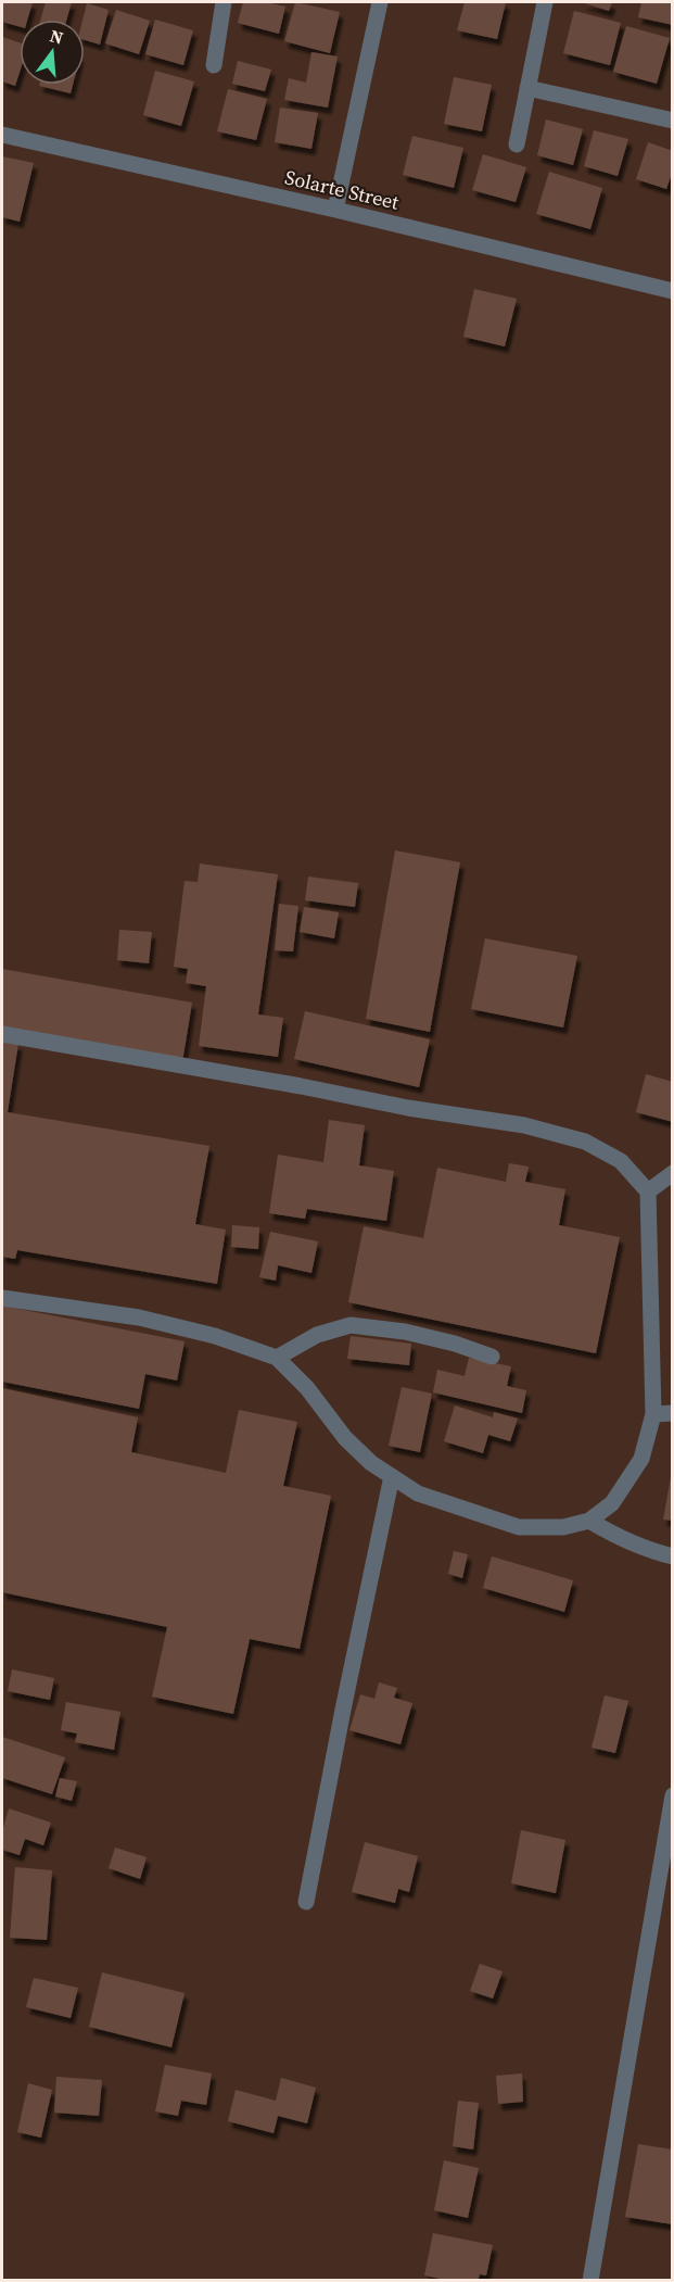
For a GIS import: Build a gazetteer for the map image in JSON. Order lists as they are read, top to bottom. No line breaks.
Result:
{"streets":{"street":["Solarte Street"]},"north":"top"}
